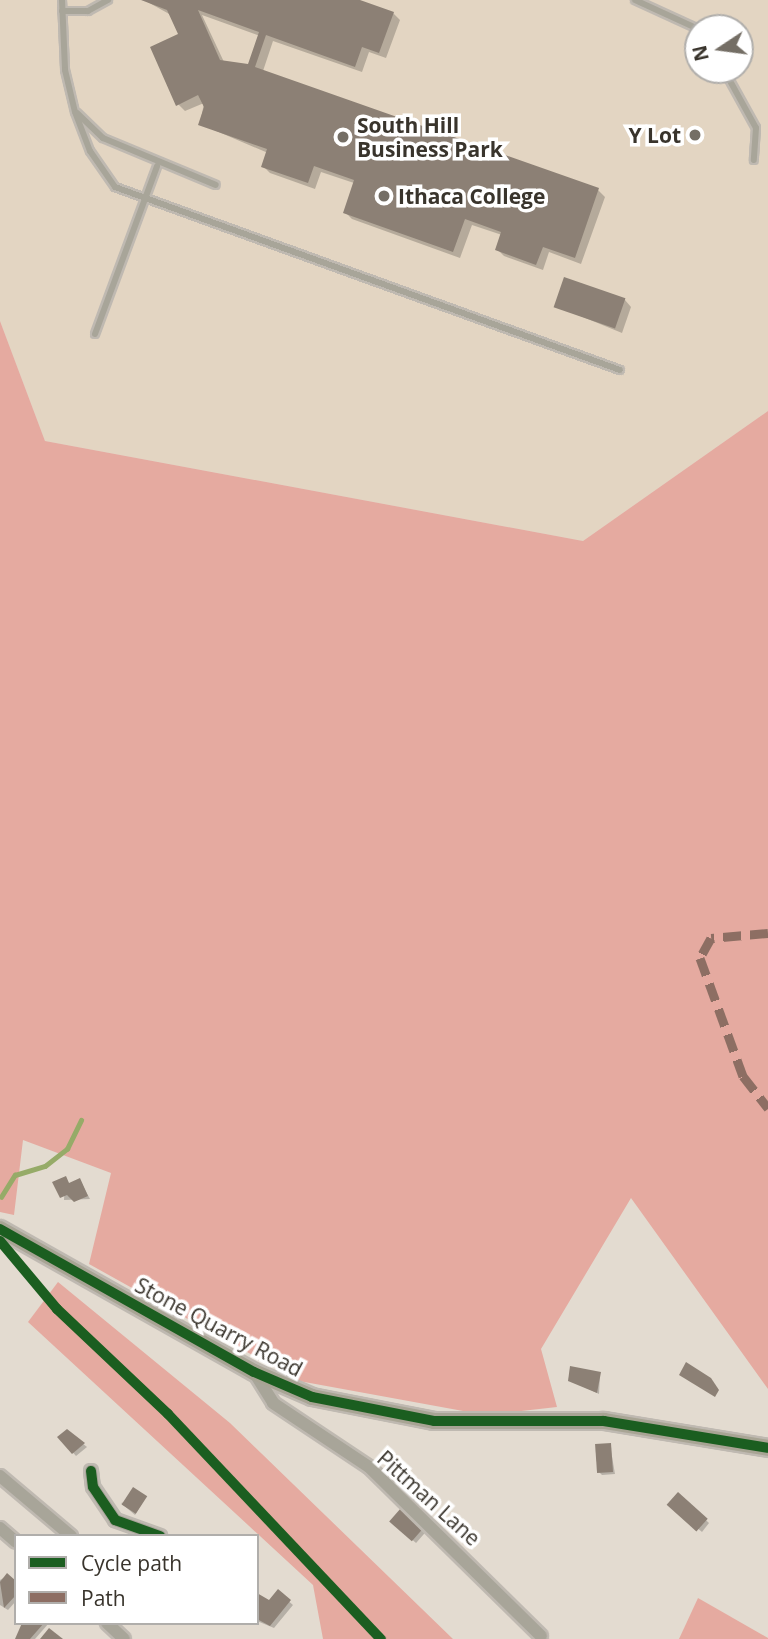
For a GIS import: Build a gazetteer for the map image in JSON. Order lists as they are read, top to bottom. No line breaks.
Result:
{"streets":{"street":["Stone Quarry Road","Pittman Lane"]},"crossings":[["Stone Quarry Road","Pittman Lane"]],"places":["Y Lot","South Hill Business Park","Ithaca College"],"legend":["Cycle path","Path"],"north":"left"}
